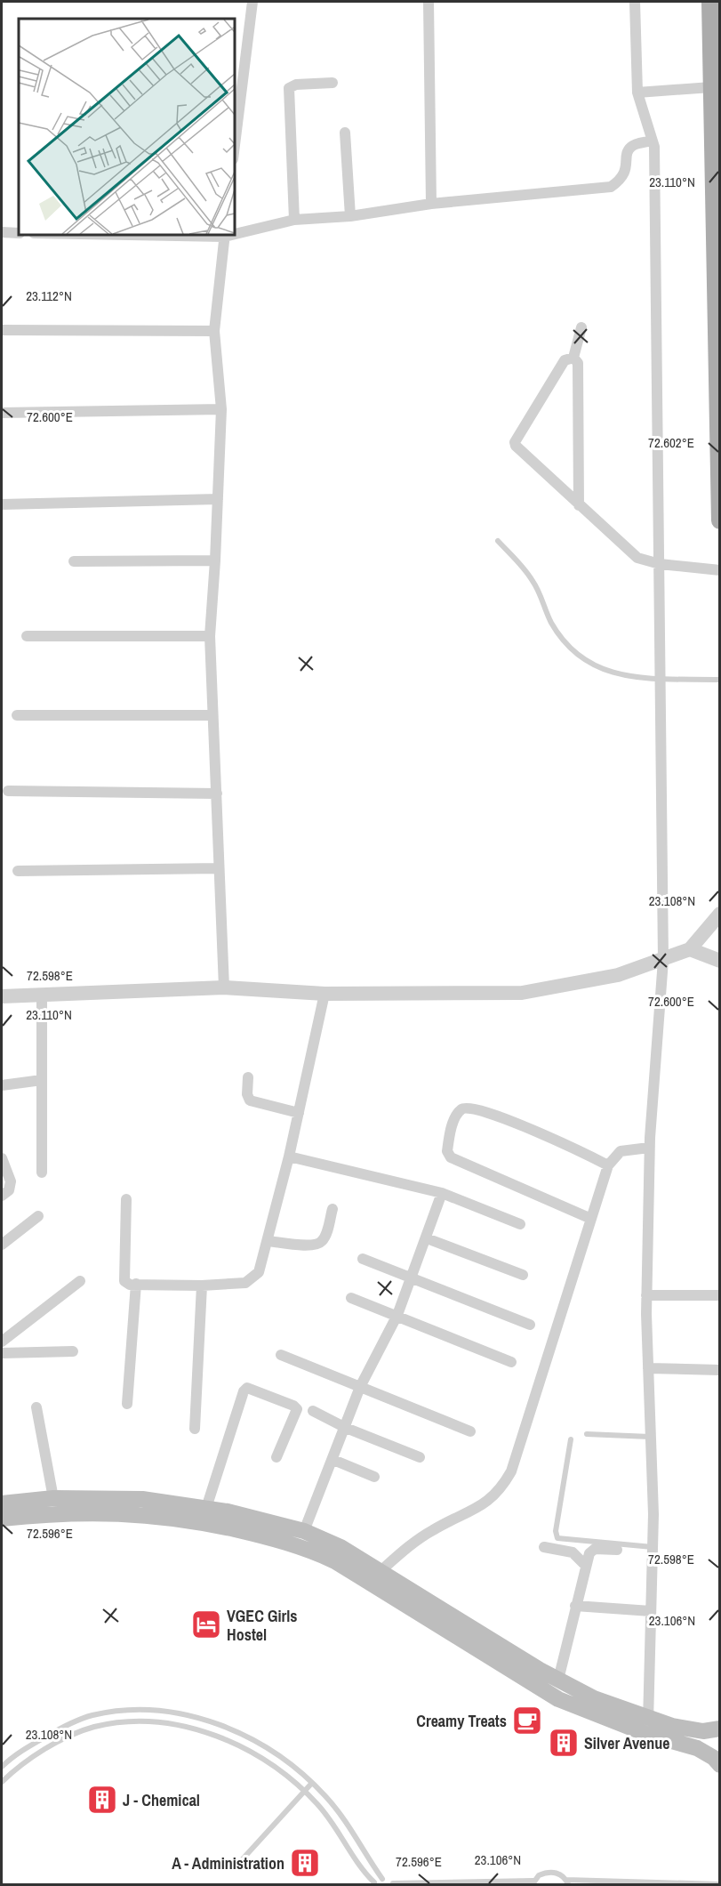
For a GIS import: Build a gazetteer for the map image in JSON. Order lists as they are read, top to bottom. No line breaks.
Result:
{"places":{"hotel":["VGEC Girls Hostel"],"cafe":["Creamy Treats"],"building":["Silver Avenue","J - Chemical","A - Administration"]},"coordinates":["23.110°N","23.112°N","72.600°E","72.602°E","23.108°N","72.598°E","72.596°E","23.106°N"]}
